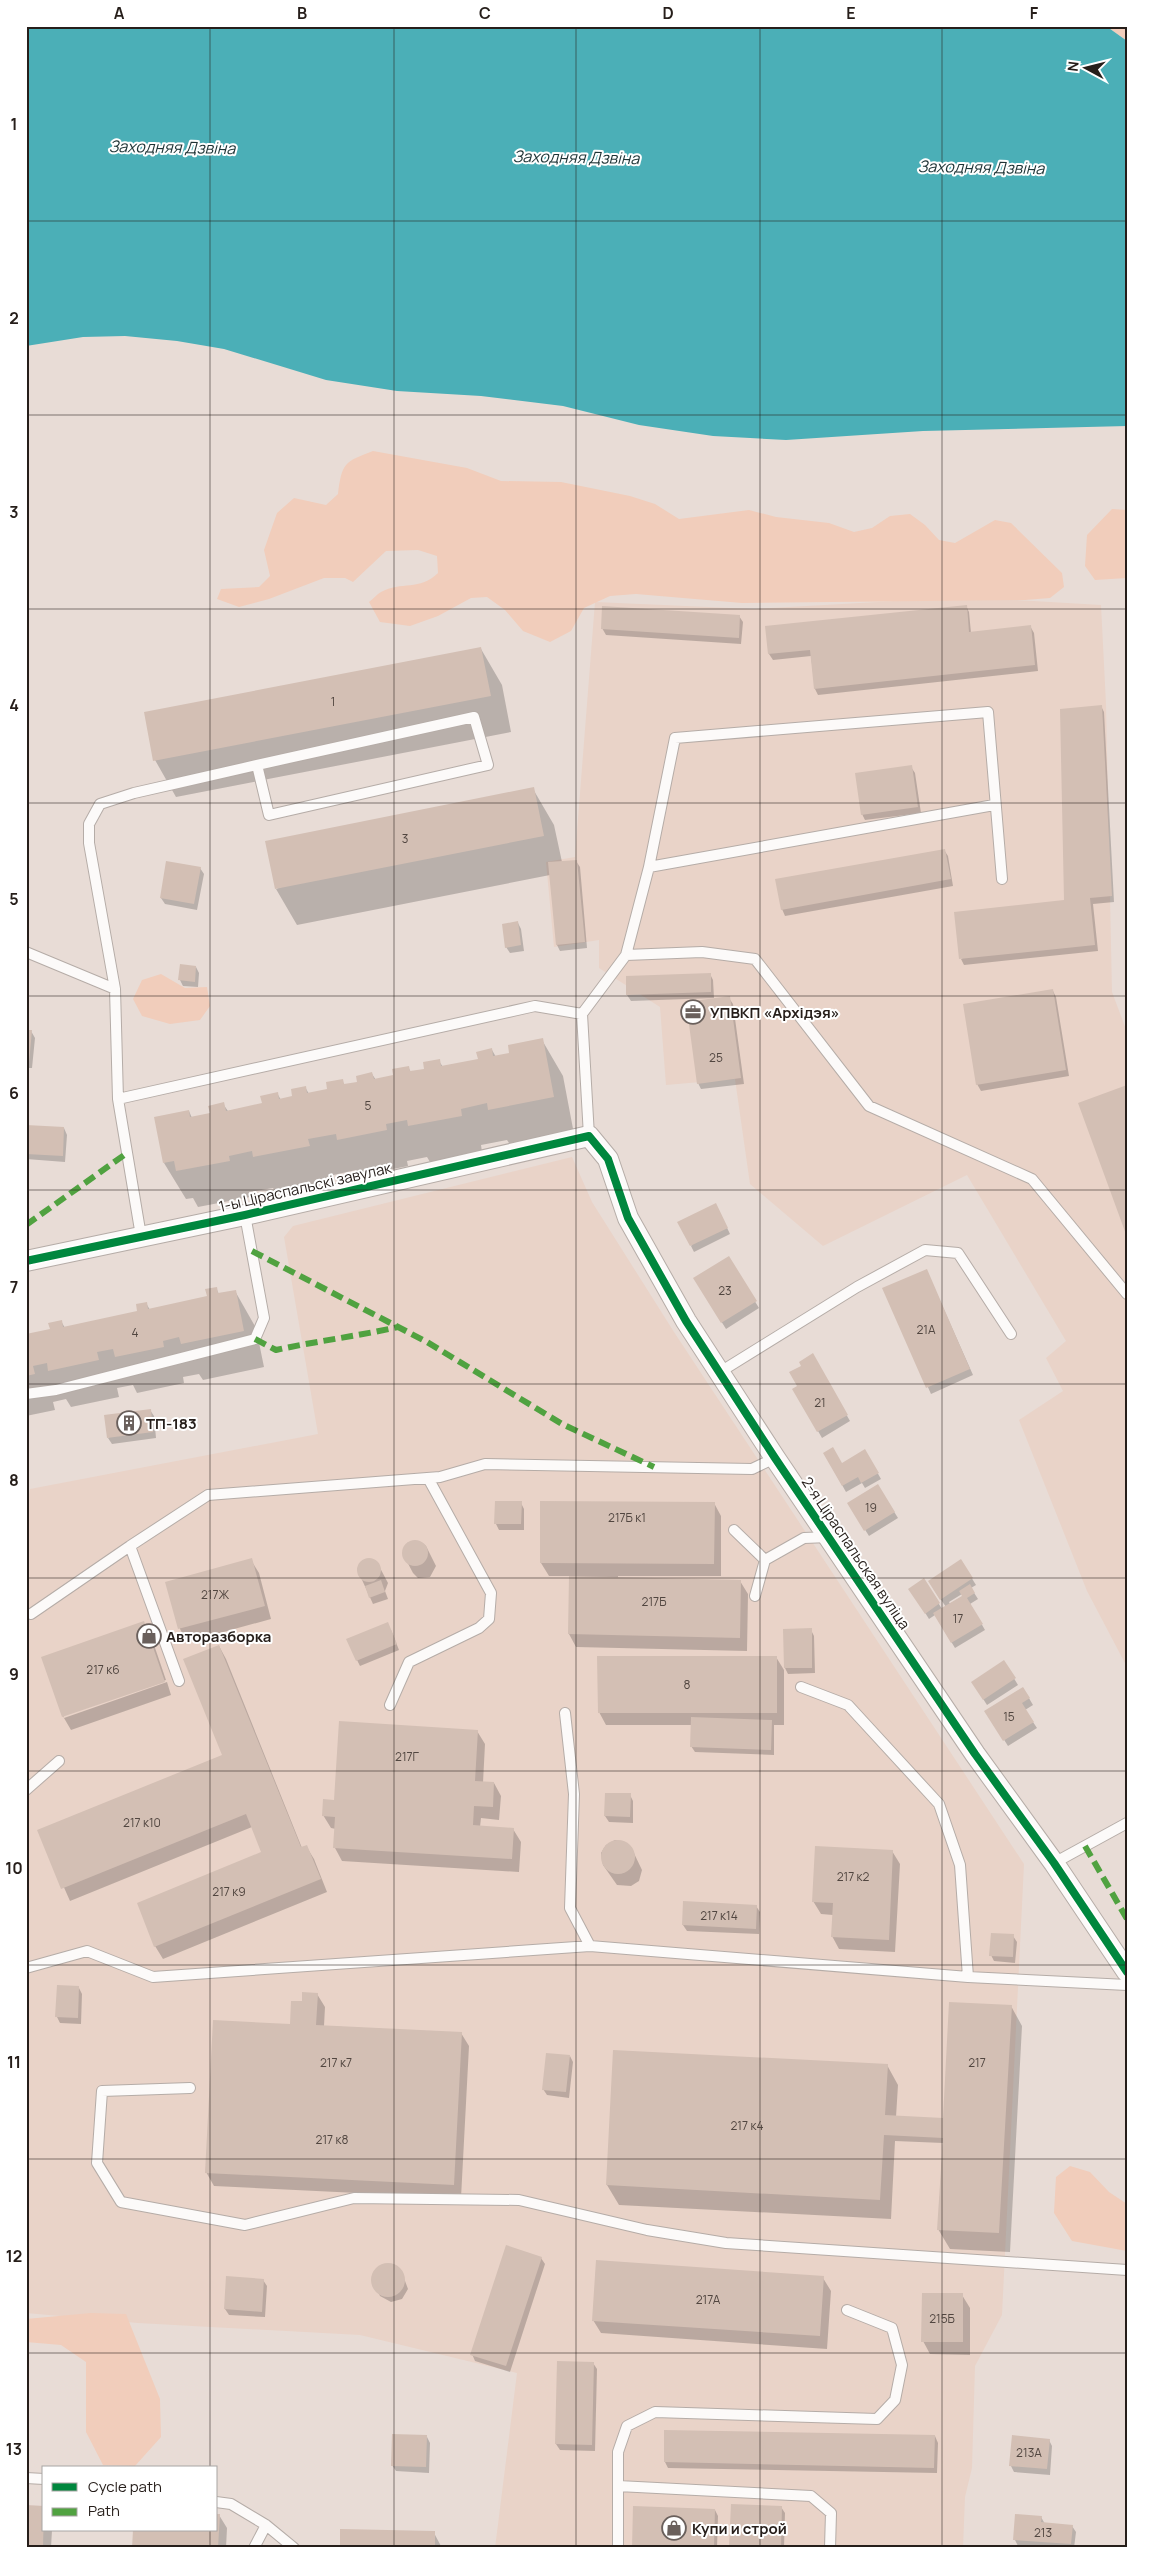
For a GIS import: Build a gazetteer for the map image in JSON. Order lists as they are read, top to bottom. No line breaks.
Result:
{"streets":{"street":["1-ы Ціраспальскі завулак","2-я Ціраспальская вуліца"]},"crossings":[["1-ы Ціраспальскі завулак","2-я Ціраспальская вуліца"]],"water":["Заходняя Дзвіна"],"places":{"office":["УПВКП «Архідэя»"],"building":["ТП-183"],"shop":["Авторазборка","Купи и строй"]},"house_numbers":["1","3","25","5","23","21А","4","21","19","217Б к1","217Ж","217Б","17","217 к6","8","15","217Г","217 к10","217 к2","217 к9","217 к14","217 к7","217","217 к4","217 к8","217А","215Б","213А","213"],"legend":["Cycle path","Path"],"north":"left","grid":{"columns":["A","B","C","D","E","F"],"rows":["1","2","3","4","5","6","7","8","9","10","11","12","13"]}}
